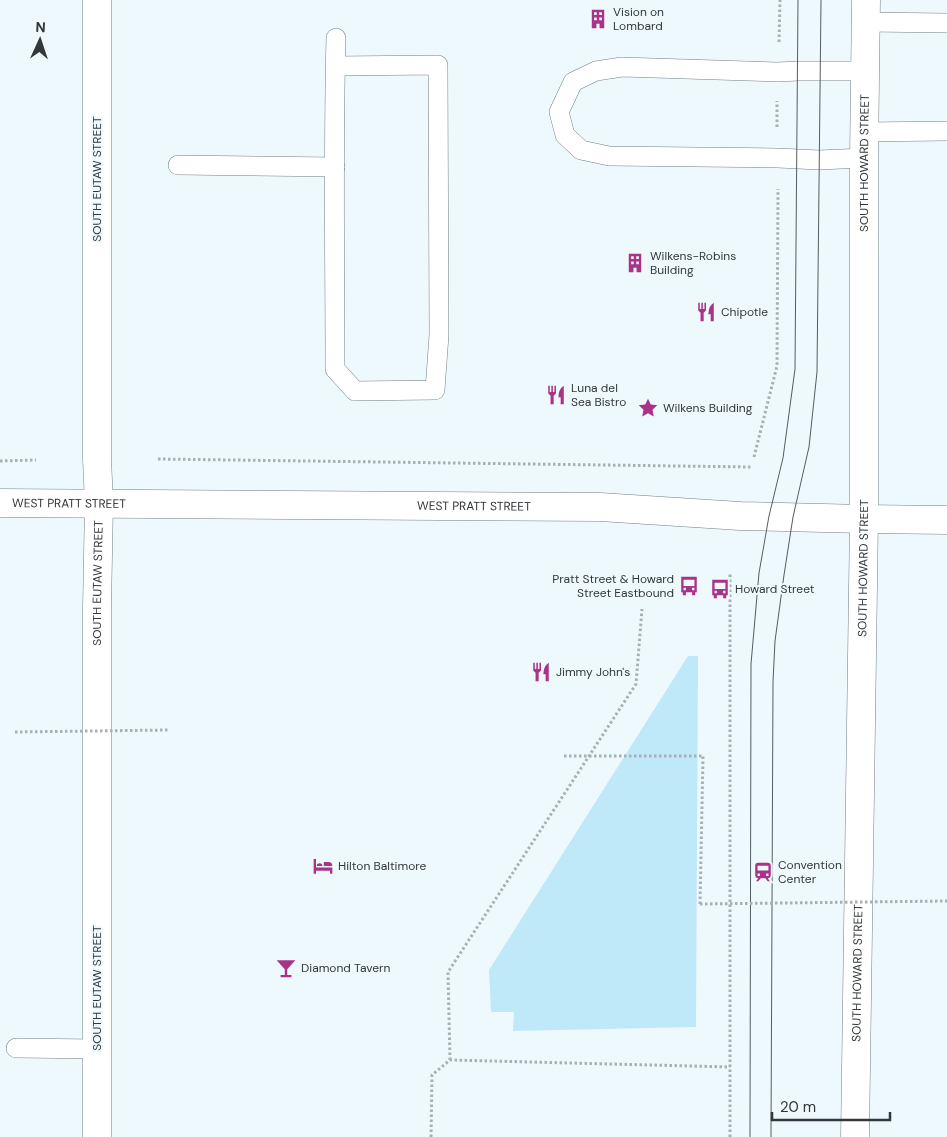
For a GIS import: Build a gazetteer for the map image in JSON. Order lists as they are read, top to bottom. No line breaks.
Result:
{"streets":{"main road":["SOUTH HOWARD STREET","SOUTH EUTAW STREET","WEST PRATT STREET"]},"crossings":[["SOUTH HOWARD STREET","WEST PRATT STREET"],["SOUTH EUTAW STREET","WEST PRATT STREET"]],"places":{"building":["Vision on Lombard","Wilkens-Robins Building"],"restaurant":["Chipotle","Luna del Sea Bistro","Jimmy John's"],"place":["Wilkens Building"],"bus stop":["Pratt Street & Howard Street Eastbound","Howard Street"],"hotel":["Hilton Baltimore"],"station":["Convention Center"],"bar":["Diamond Tavern"]},"scale_bar":"20 m","north":"top"}
